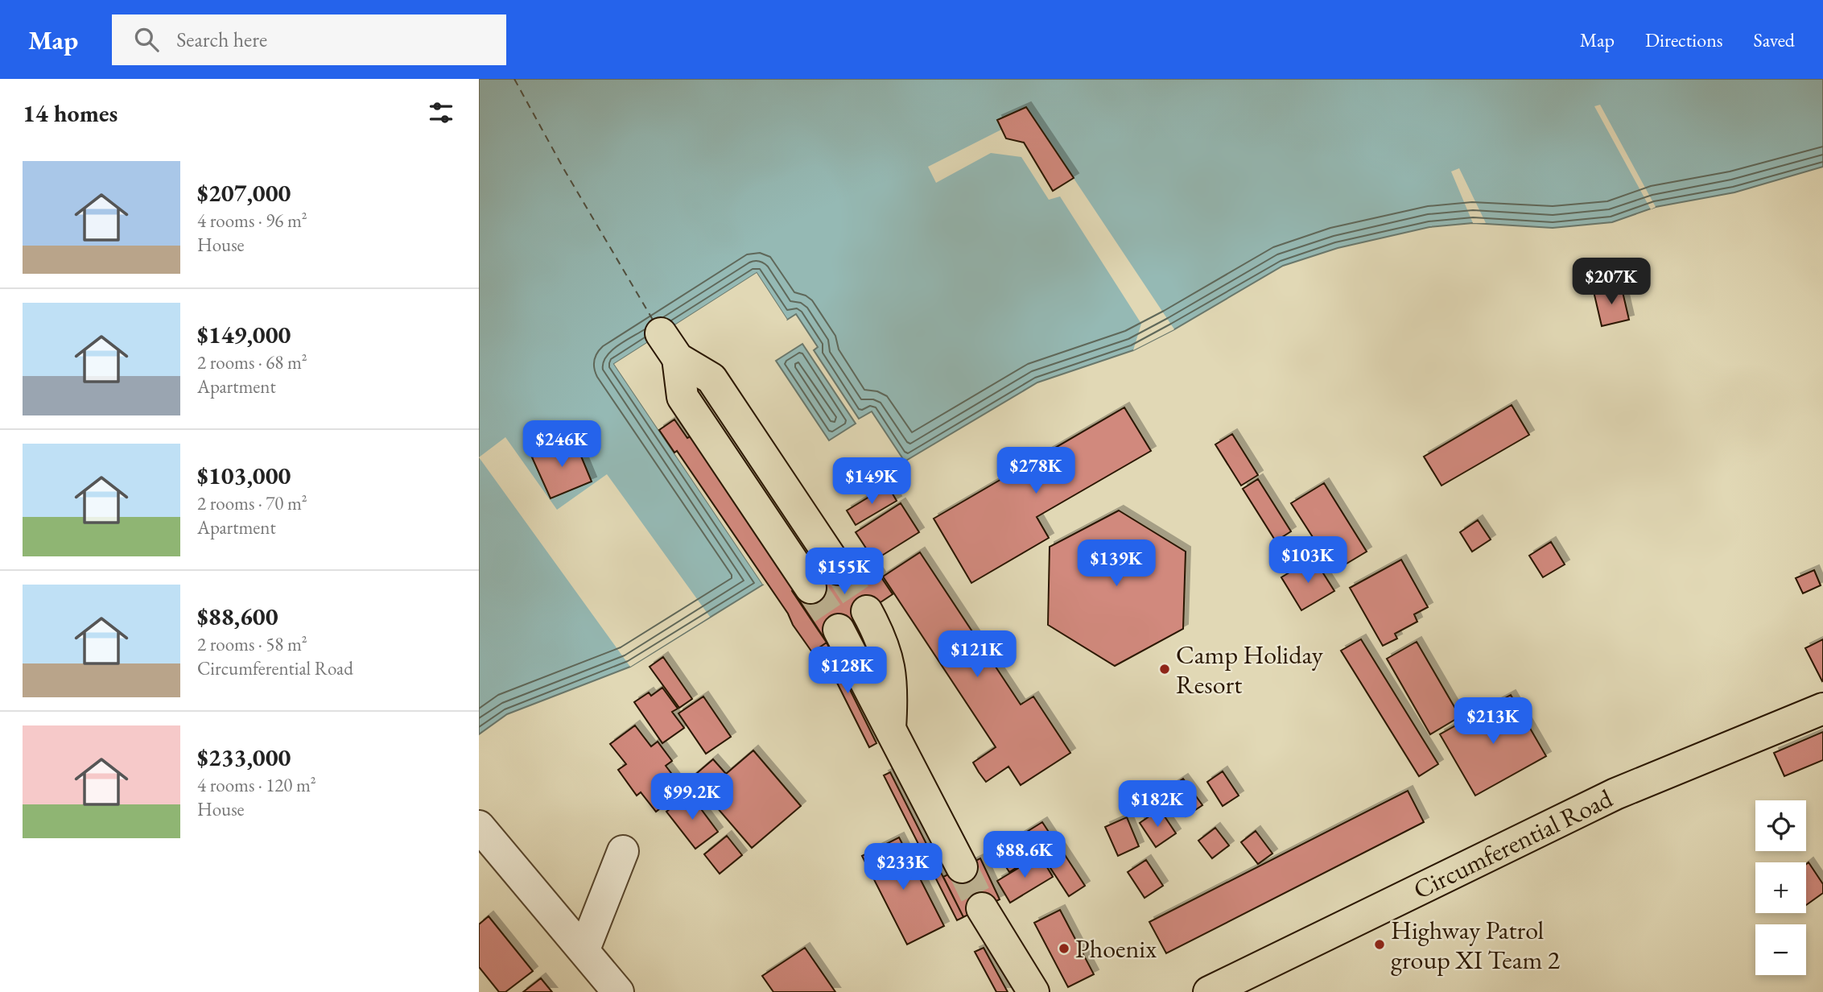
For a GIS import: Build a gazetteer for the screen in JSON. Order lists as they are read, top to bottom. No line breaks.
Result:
{"streets":{"main road":["Circumferential Road"]},"places":["Camp Holiday Resort","Highway Patrol group XI Team 2","Phoenix"],"page":{"header":"Map","search":"Search here","nav":["Map","Directions","Saved"],"heading":"14 homes","list":[{"name":"$207,000","note":"4 rooms · 96 m² · House"},{"name":"$149,000","note":"2 rooms · 68 m² · Apartment"},{"name":"$103,000","note":"2 rooms · 70 m² · Apartment"},{"name":"$88,600","note":"2 rooms · 58 m² · Circumferential Road"},{"name":"$233,000","note":"4 rooms · 120 m² · House"}],"price":["$207K","$246K","$278K","$149K","$103K","$139K","$155K","$121K","$128K","$213K","$99.2K","$182K","$88.6K","$233K"],"map_buttons":["+","−"]}}
